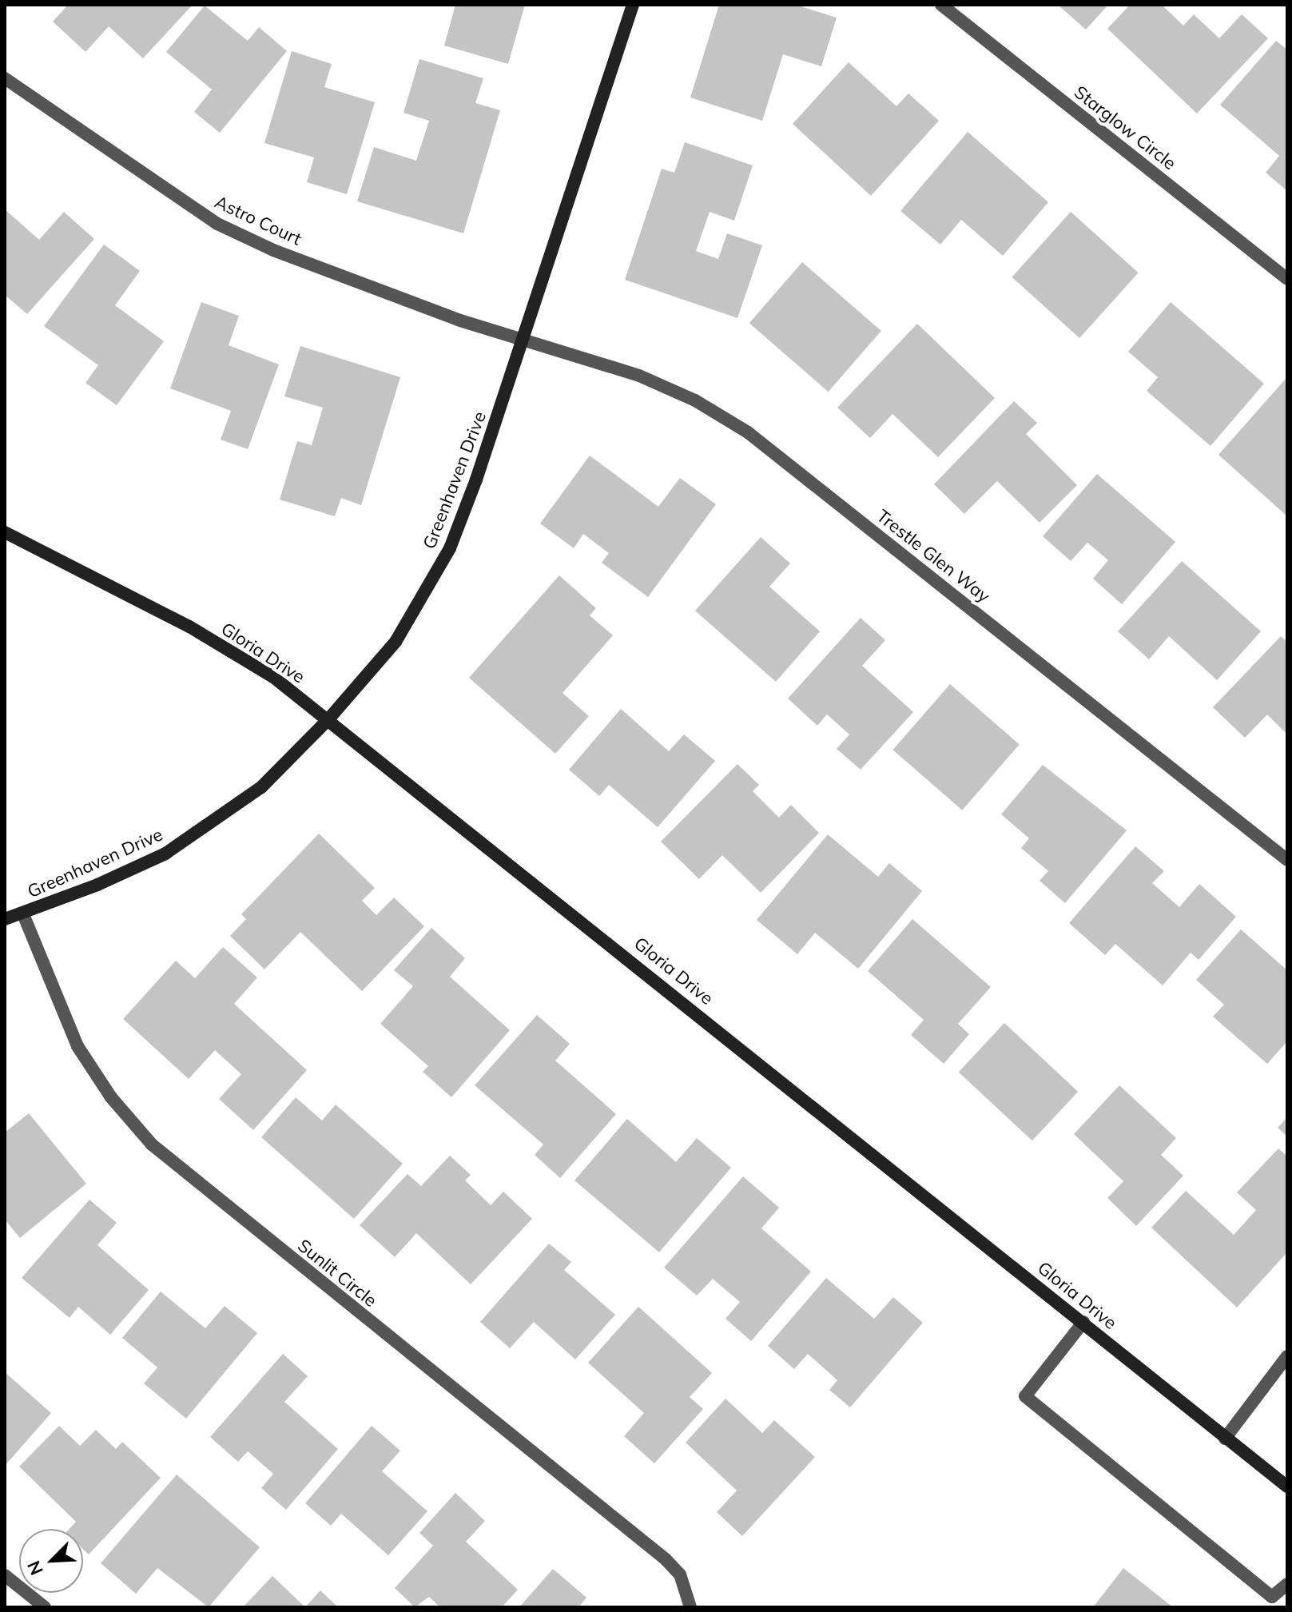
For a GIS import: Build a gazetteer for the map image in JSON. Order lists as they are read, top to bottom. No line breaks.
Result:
{"streets":{"street":["Starglow Circle","Astro Court","Greenhaven Drive","Trestle Glen Way","Gloria Drive","Sunlit Circle"]},"crossings":[["Astro Court","Greenhaven Drive"],["Astro Court","Trestle Glen Way"],["Greenhaven Drive","Trestle Glen Way"],["Greenhaven Drive","Gloria Drive"],["Greenhaven Drive","Sunlit Circle"]],"north":"bottom left"}
